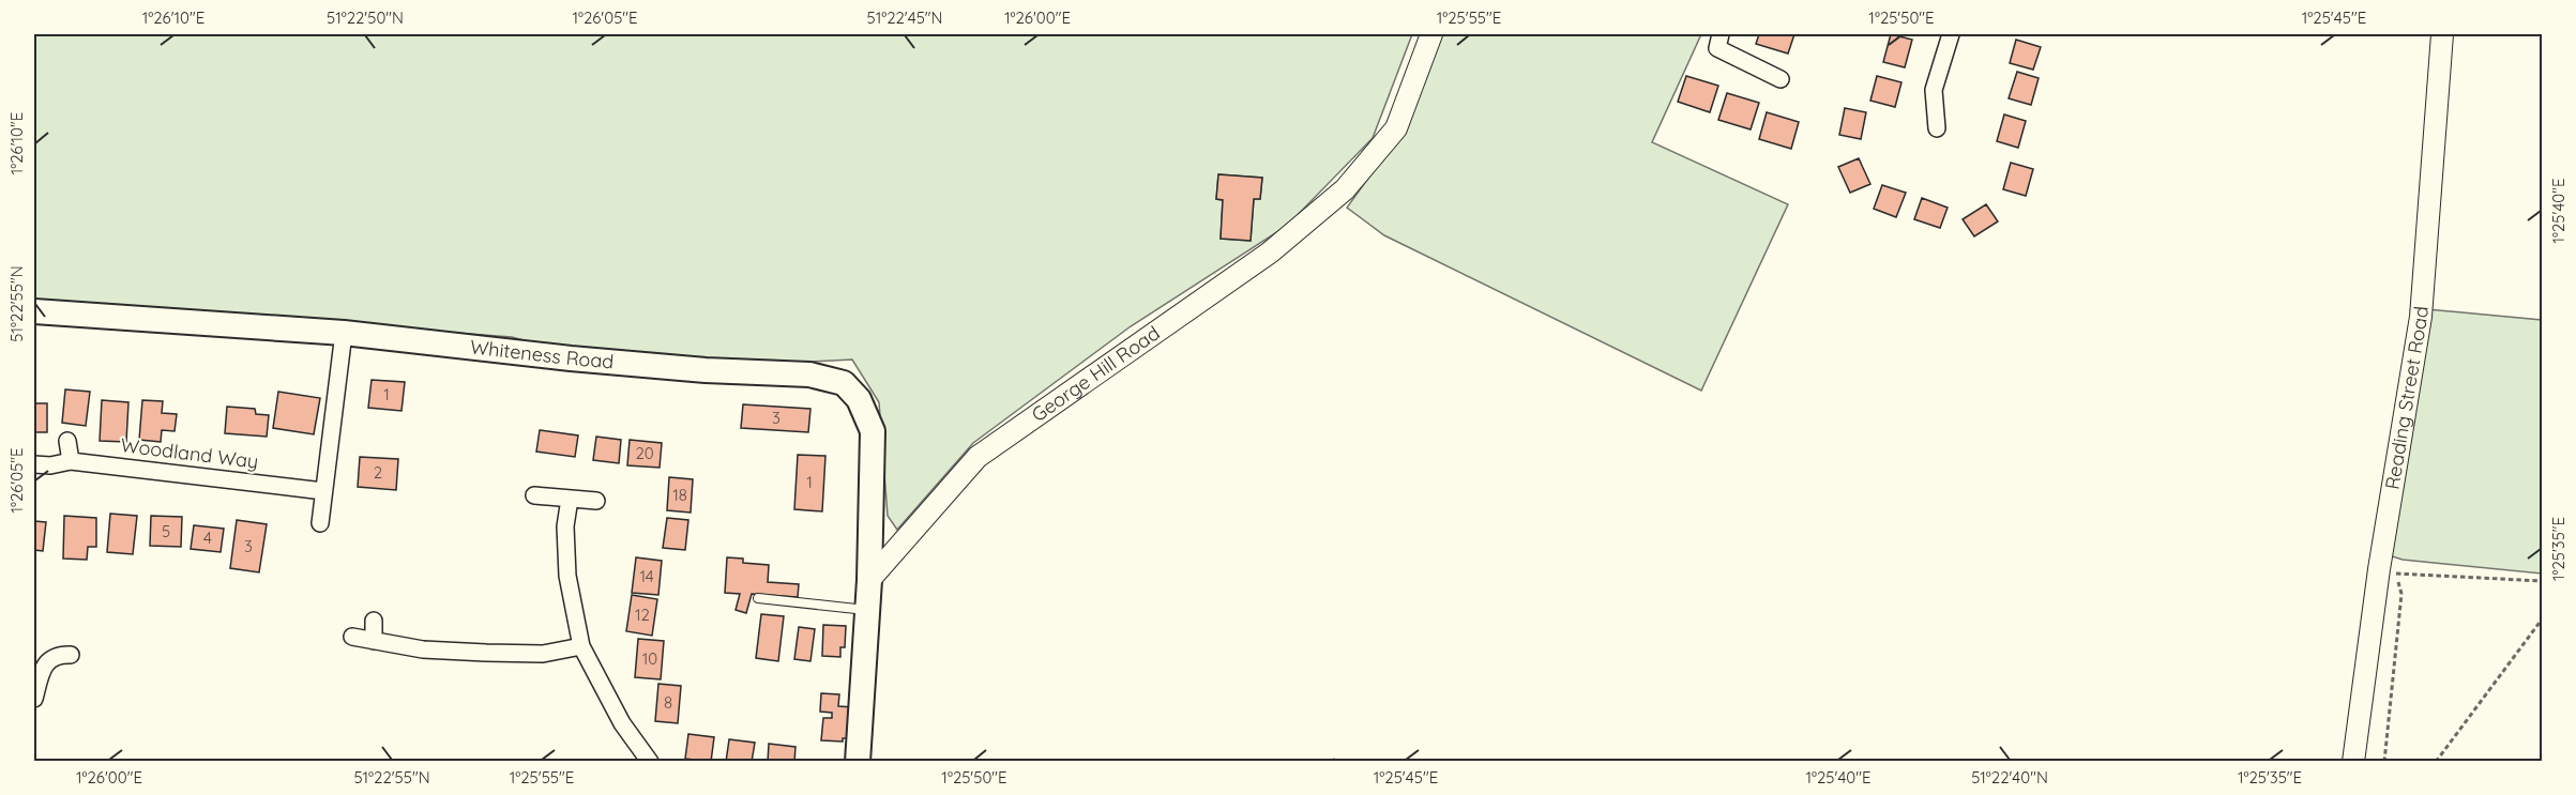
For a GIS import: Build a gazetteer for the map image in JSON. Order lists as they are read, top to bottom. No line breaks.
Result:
{"streets":{"main road":["Whiteness Road"],"street":["George Hill Road","Reading Street Road","Woodland Way"]},"crossings":[["Whiteness Road","George Hill Road"]],"house_numbers":["1","3","20","2","1","18","5","4","3","14","12","10","8"],"coordinates":["1°26'10\"E","51°22'50\"N","1°26'05\"E","51°22'45\"N","1°26'00\"E","1°25'55\"E","1°25'50\"E","1°25'45\"E","1°25'40\"E","51°22'55\"N","1°25'35\"E","51°22'40\"N"]}
